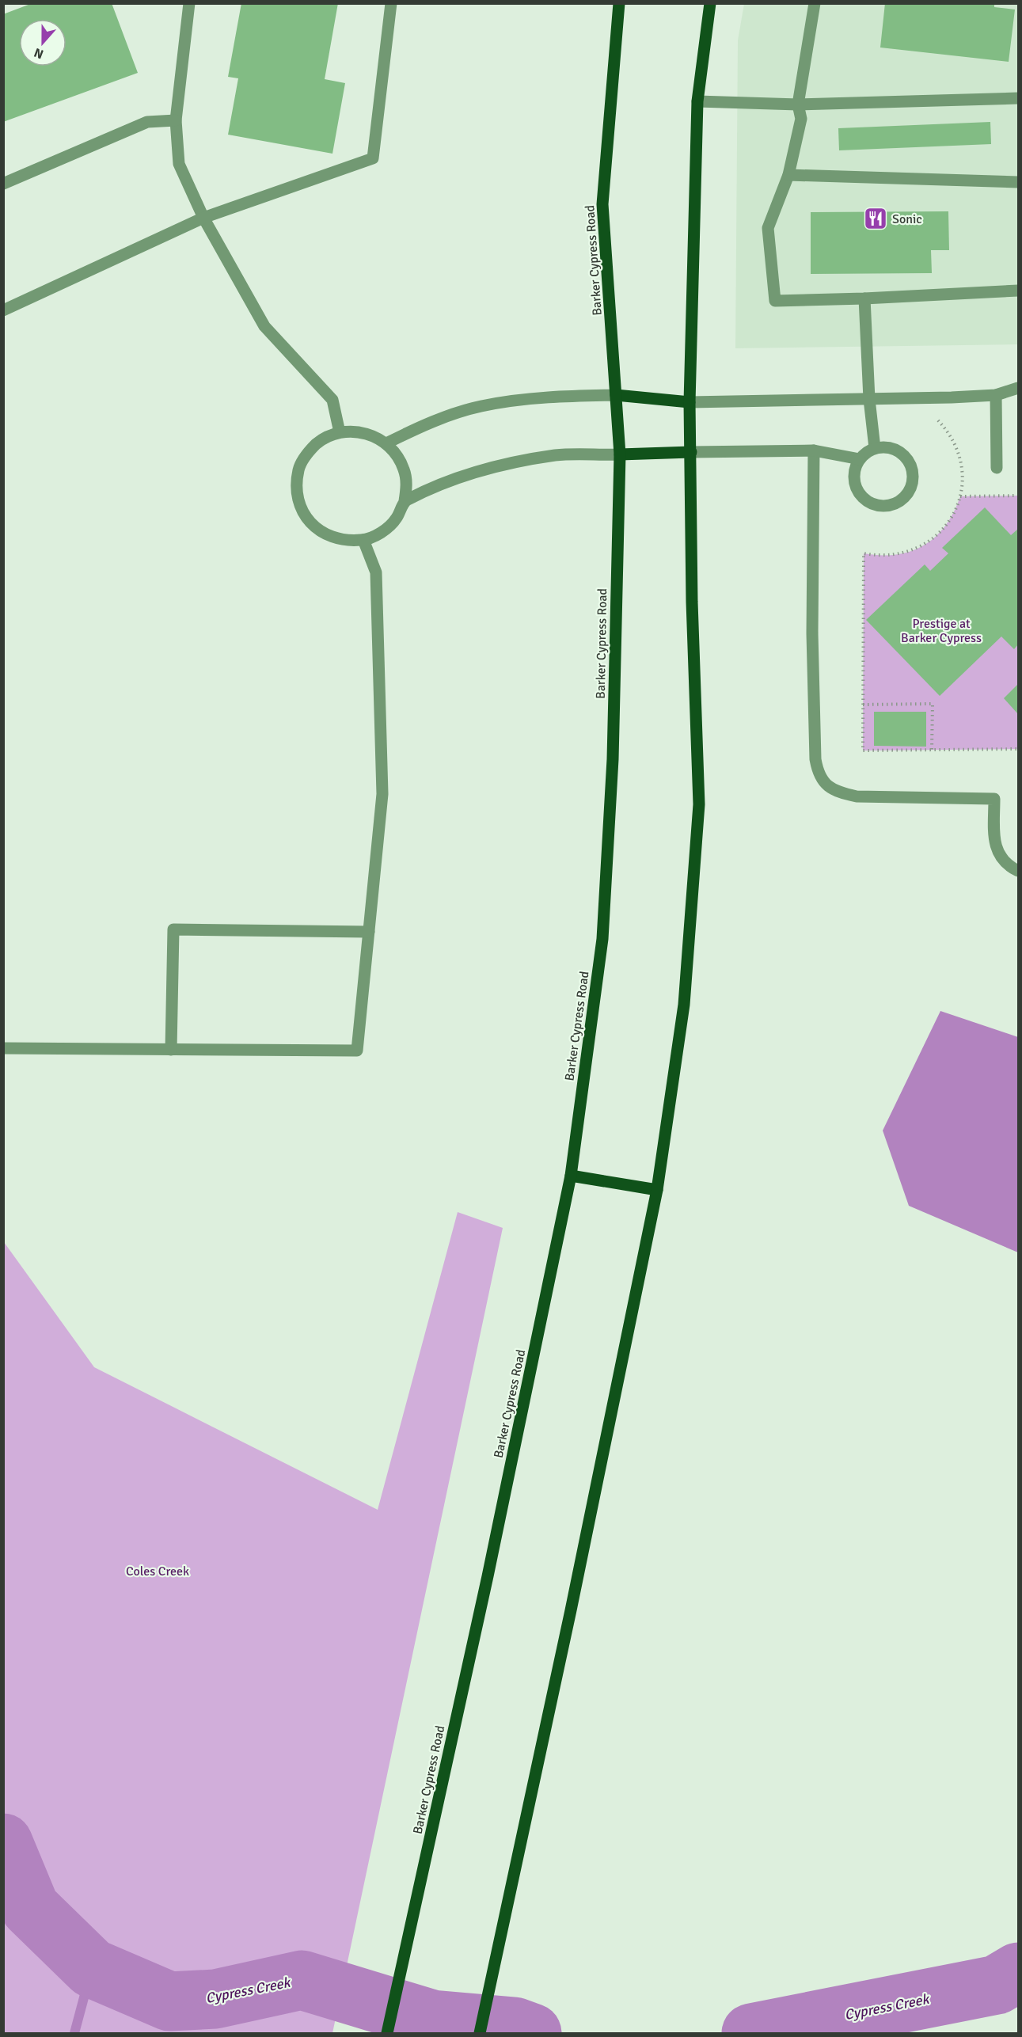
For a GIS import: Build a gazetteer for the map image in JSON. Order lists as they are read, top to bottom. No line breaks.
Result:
{"streets":{"main road":["Barker Cypress Road"]},"water":["Cypress Creek"],"parks":["Prestige at Barker Cypress","Coles Creek"],"places":{"restaurant":["Sonic"]},"north":"bottom"}
